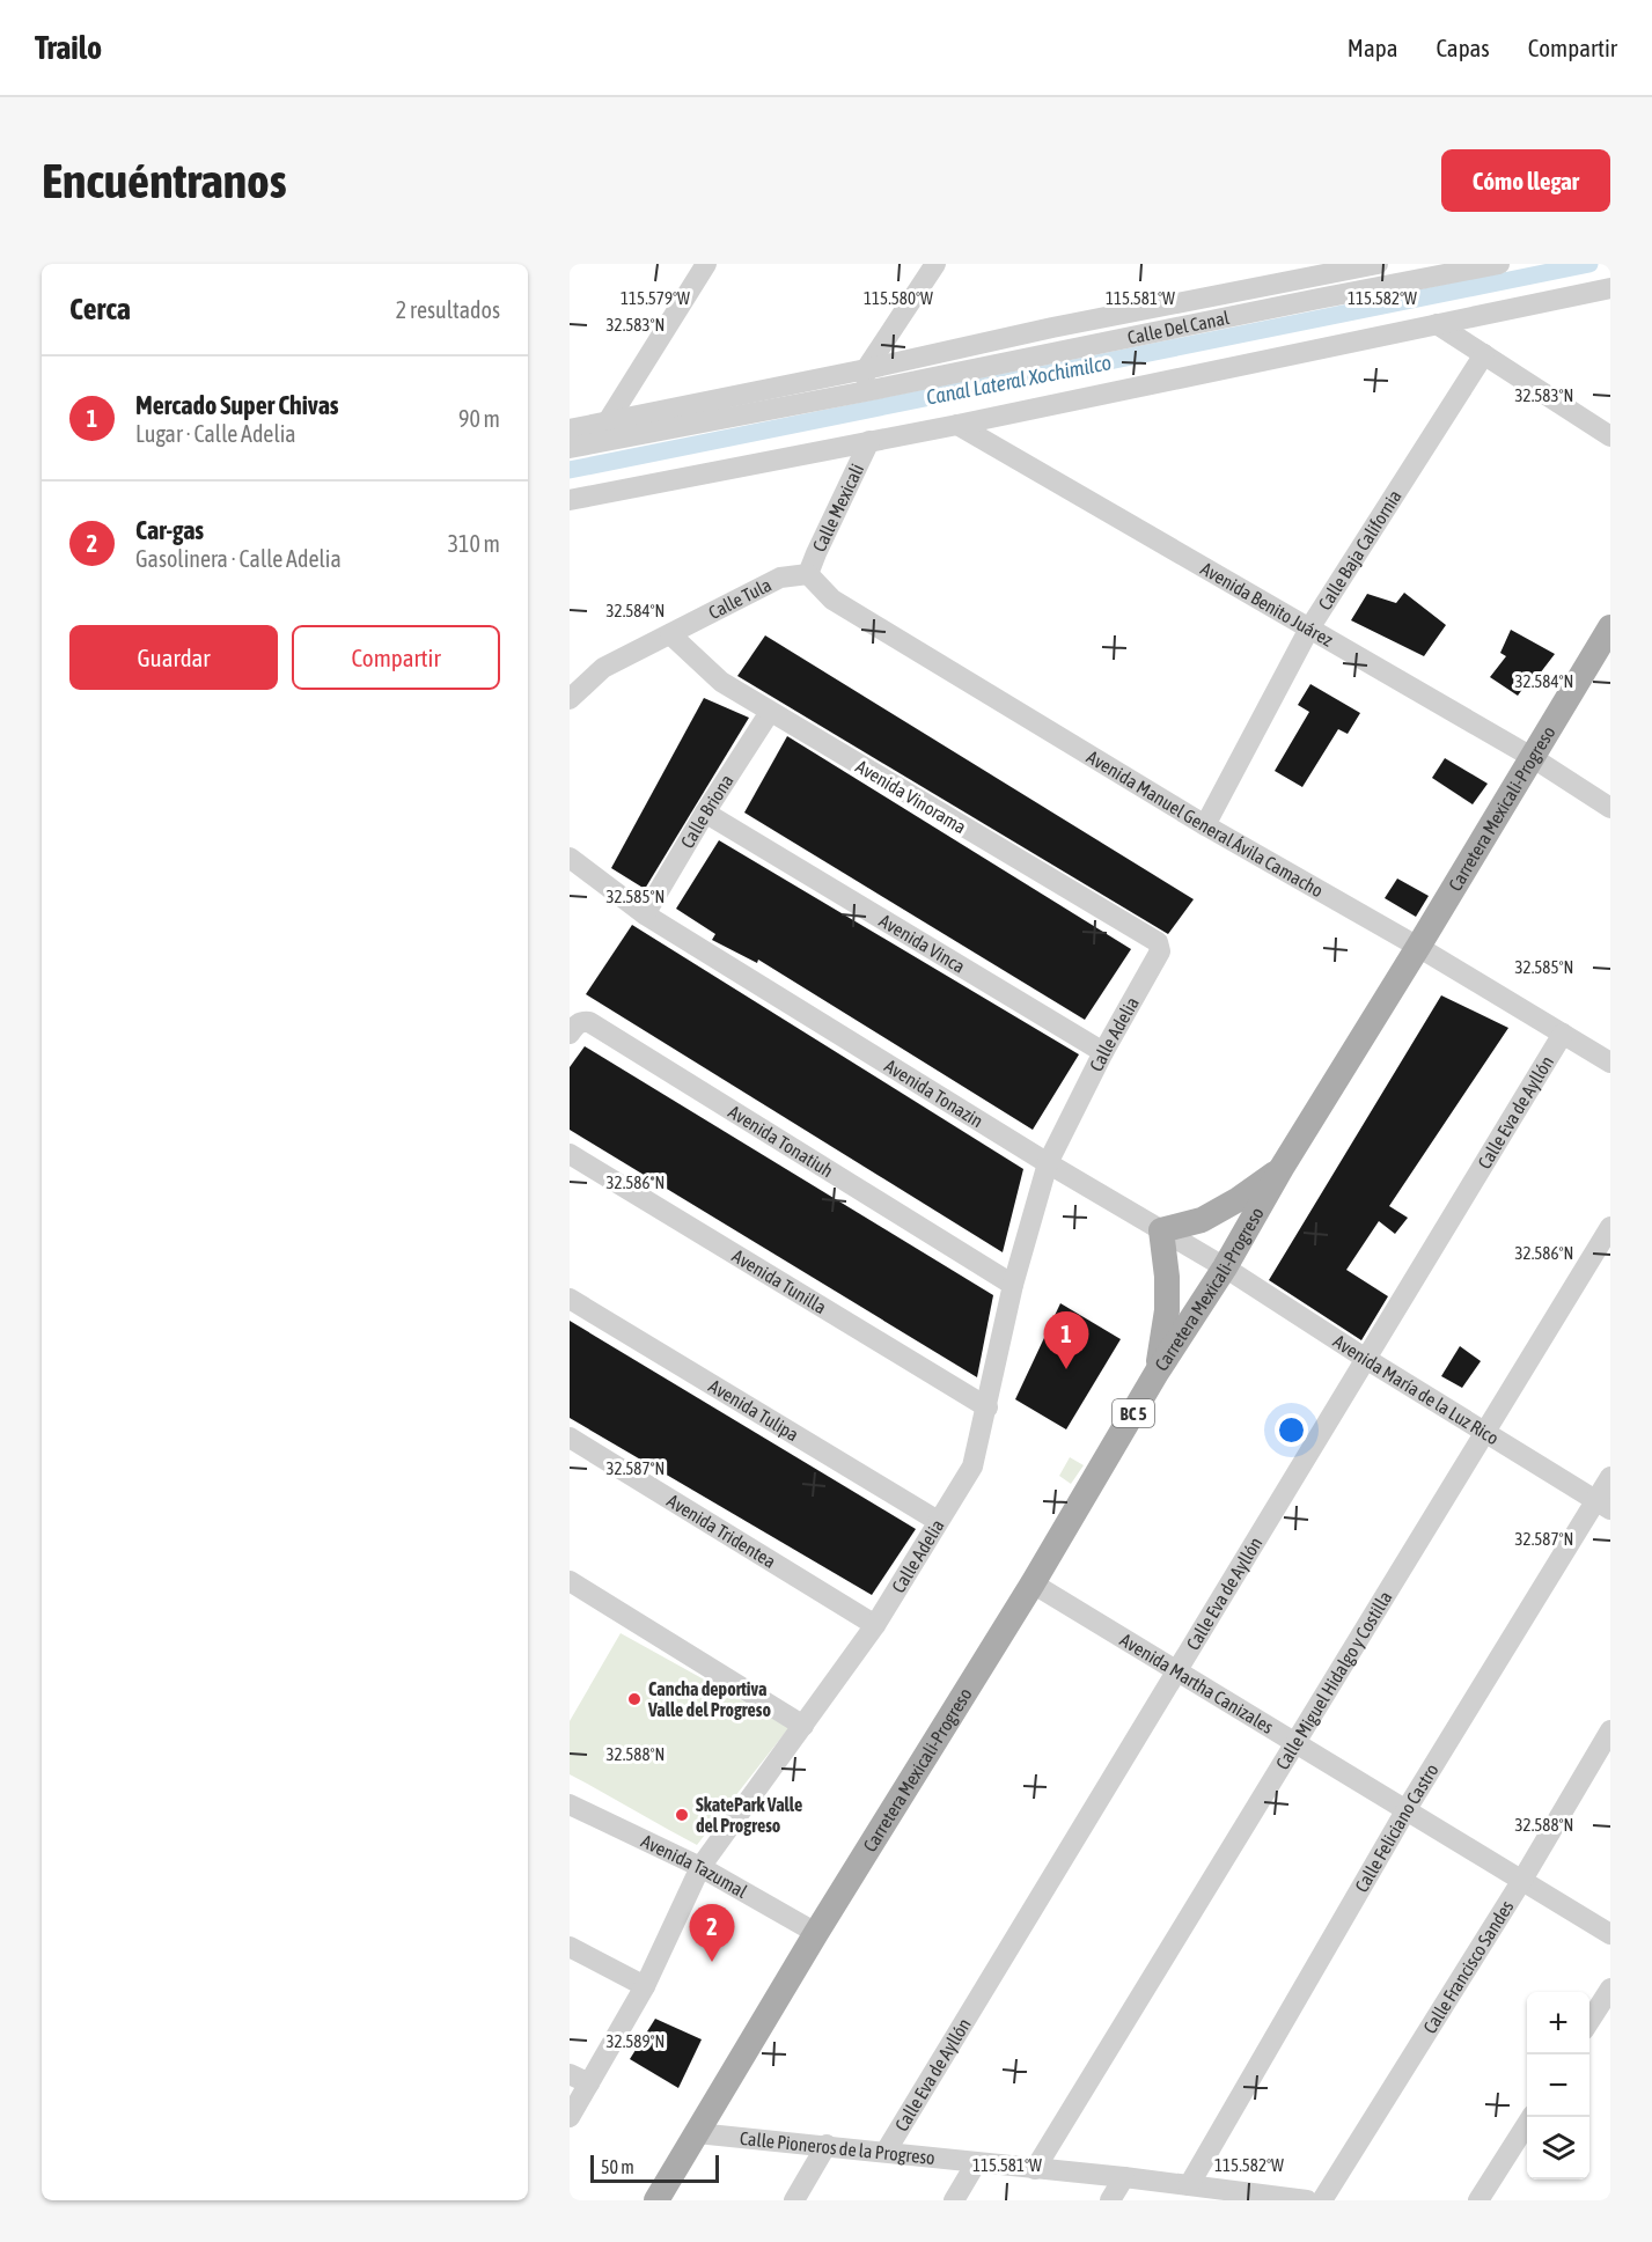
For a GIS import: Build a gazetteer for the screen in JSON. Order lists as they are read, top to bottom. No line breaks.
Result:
{"streets":{"main road":["Carretera Mexicali-Progreso","BC 5"],"street":["Calle Del Canal","Calle Mexicali","Calle Baja California","Calle Tula","Avenida Benito Juárez","Avenida Vinorama","Calle Briona","Avenida Manuel General Ávila Camacho","Avenida Vinca","Calle Adelia","Avenida Tonazin","Calle Eva de Ayllón","Avenida Tonatiuh","Avenida Tunilla","Avenida María de la Luz Rico","Avenida Tulipa","Avenida Tridentea","Calle Miguel Hidalgo y Costilla","Avenida Martha Canizales","Calle Feliciano Castro","Avenida Tazumal","Calle Francisco Sandes","Calle Pioneros de la Progreso"]},"crossings":[["Calle Mexicali","Calle Tula"],["Calle Mexicali","Avenida Manuel General Ávila Camacho"],["Calle Baja California","Avenida Benito Juárez"],["Calle Baja California","Avenida Manuel General Ávila Camacho"],["Calle Tula","Avenida Vinorama"],["Calle Tula","Avenida Manuel General Ávila Camacho"],["Avenida Benito Juárez","Carretera Mexicali-Progreso"],["Avenida Vinorama","Calle Briona"],["Avenida Vinorama","Calle Adelia"],["Carretera Mexicali-Progreso","Avenida Manuel General Ávila Camacho"],["Carretera Mexicali-Progreso","Avenida Tonazin"],["Carretera Mexicali-Progreso","Avenida María de la Luz Rico"],["Carretera Mexicali-Progreso","Avenida Martha Canizales"],["Carretera Mexicali-Progreso","Avenida Tazumal"],["Carretera Mexicali-Progreso","Calle Pioneros de la Progreso"],["Calle Briona","Avenida Vinca"],["Calle Briona","Avenida Tonazin"],["Avenida Manuel General Ávila Camacho","Calle Eva de Ayllón"],["Avenida Vinca","Calle Adelia"],["Calle Adelia","Avenida Tonazin"],["Calle Adelia","Avenida Tonatiuh"],["Calle Adelia","Avenida Tunilla"],["Calle Adelia","Avenida Tulipa"],["Calle Adelia","Avenida Tridentea"],["Calle Adelia","Avenida Tazumal"],["Avenida Tonazin","Avenida María de la Luz Rico"],["Calle Eva de Ayllón","Avenida María de la Luz Rico"],["Calle Eva de Ayllón","Avenida Martha Canizales"],["Calle Eva de Ayllón","Calle Pioneros de la Progreso"],["Avenida María de la Luz Rico","Calle Miguel Hidalgo y Costilla"],["Avenida María de la Luz Rico","Calle Feliciano Castro"],["Calle Miguel Hidalgo y Costilla","Avenida Martha Canizales"],["Calle Miguel Hidalgo y Costilla","Calle Pioneros de la Progreso"],["Avenida Martha Canizales","Calle Feliciano Castro"],["Avenida Martha Canizales","Calle Francisco Sandes"],["Calle Feliciano Castro","Calle Pioneros de la Progreso"]],"water":["Canal Lateral Xochimilco"],"places":["Cancha deportiva Valle del Progreso","SkatePark Valle del Progreso"],"scale_bar":"50 m","page":{"header":"Trailo","nav":["Mapa","Capas","Compartir"],"buttons":["Cómo llegar",["Guardar","Compartir"]],"title":"Encuéntranos","heading":["Cerca","2 resultados"],"list":[{"mark":"1","name":"Mercado Super Chivas","note":"Lugar · Calle Adelia","value":"90 m"},{"mark":"2","name":"Car-gas","note":"Gasolinera · Calle Adelia","value":"310 m"}],"pins":["1","2"],"map_buttons":["+","−"],"scale":"50 m"},"coordinates":["115.579°W","115.580°W","115.581°W","115.582°W","32.583°N","32.584°N","32.585°N","32.586°N","32.587°N","32.588°N","32.589°N"]}
